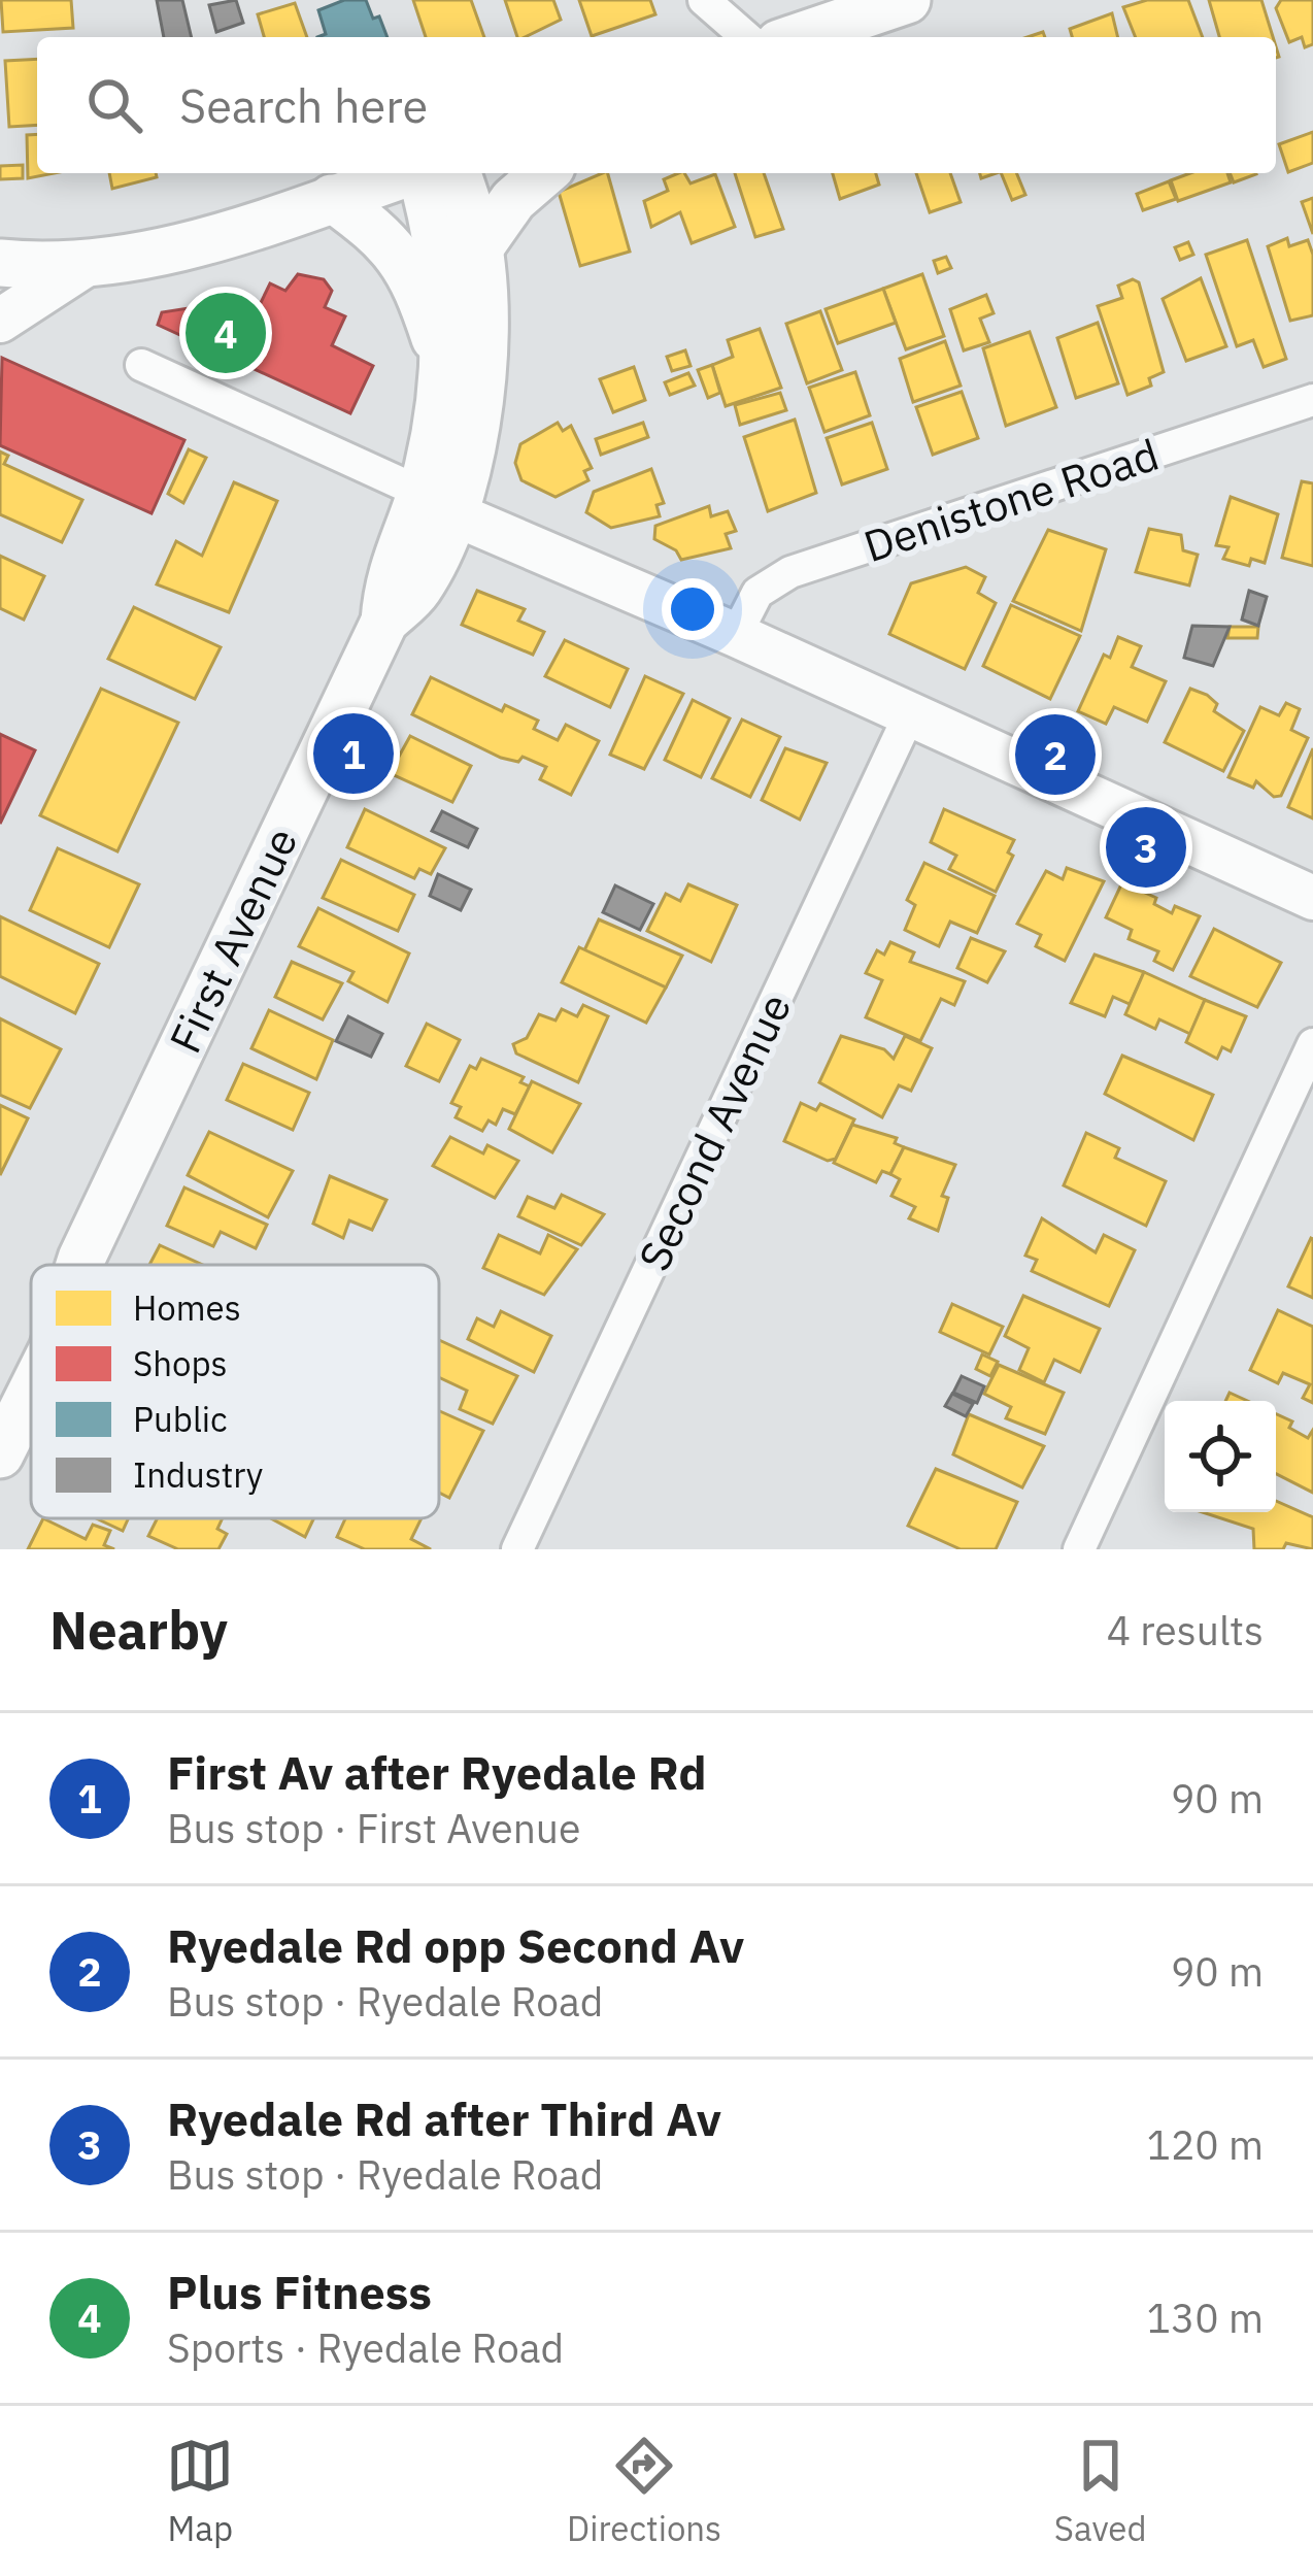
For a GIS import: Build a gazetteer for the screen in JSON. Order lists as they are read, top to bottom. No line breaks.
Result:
{"streets":{"main road":["First Avenue"],"street":["Denistone Road","Second Avenue"]},"legend":["Homes","Shops","Public","Industry"],"page":{"search":"Search here","pins":["4","1","2","3"],"heading":["Nearby","4 results"],"list":[{"mark":"1","name":"First Av after Ryedale Rd","note":"Bus stop · First Avenue","value":"90 m"},{"mark":"2","name":"Ryedale Rd opp Second Av","note":"Bus stop · Ryedale Road","value":"90 m"},{"mark":"3","name":"Ryedale Rd after Third Av","note":"Bus stop · Ryedale Road","value":"120 m"},{"mark":"4","name":"Plus Fitness","note":"Sports · Ryedale Road","value":"130 m"}],"nav":["Map","Directions","Saved"]}}
